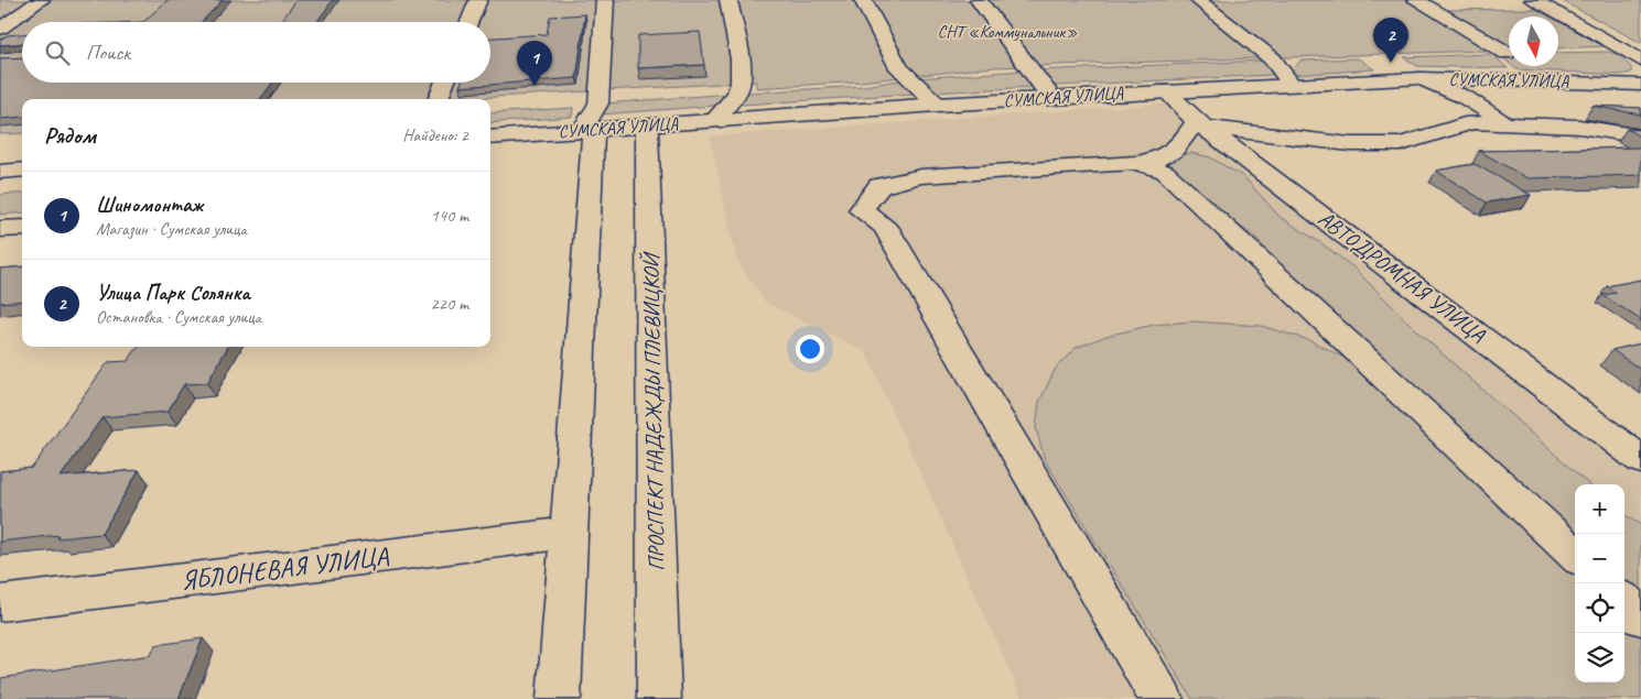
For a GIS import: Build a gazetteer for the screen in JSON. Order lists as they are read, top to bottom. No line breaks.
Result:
{"streets":{"main road":["СУМСКАЯ УЛИЦА","АВТОДРОМНАЯ УЛИЦА","ПРОСПЕКТ НАДЕЖДЫ ПЛЕВИЦКОЙ","ЯБЛОНЕВАЯ УЛИЦА"]},"crossings":[["СУМСКАЯ УЛИЦА","АВТОДРОМНАЯ УЛИЦА"],["СУМСКАЯ УЛИЦА","ПРОСПЕКТ НАДЕЖДЫ ПЛЕВИЦКОЙ"]],"parks":["СНТ «Коммунальник»"],"north":"bottom","page":{"pins":["2","1"],"search":"Поиск","heading":["Рядом","Найдено: 2"],"list":[{"mark":"1","name":"Шиномонтаж","note":"Магазин · Сумская улица","value":"140 m"},{"mark":"2","name":"Улица Парк Солянка","note":"Остановка · Сумская улица","value":"220 m"}],"map_buttons":["+","−"]}}
